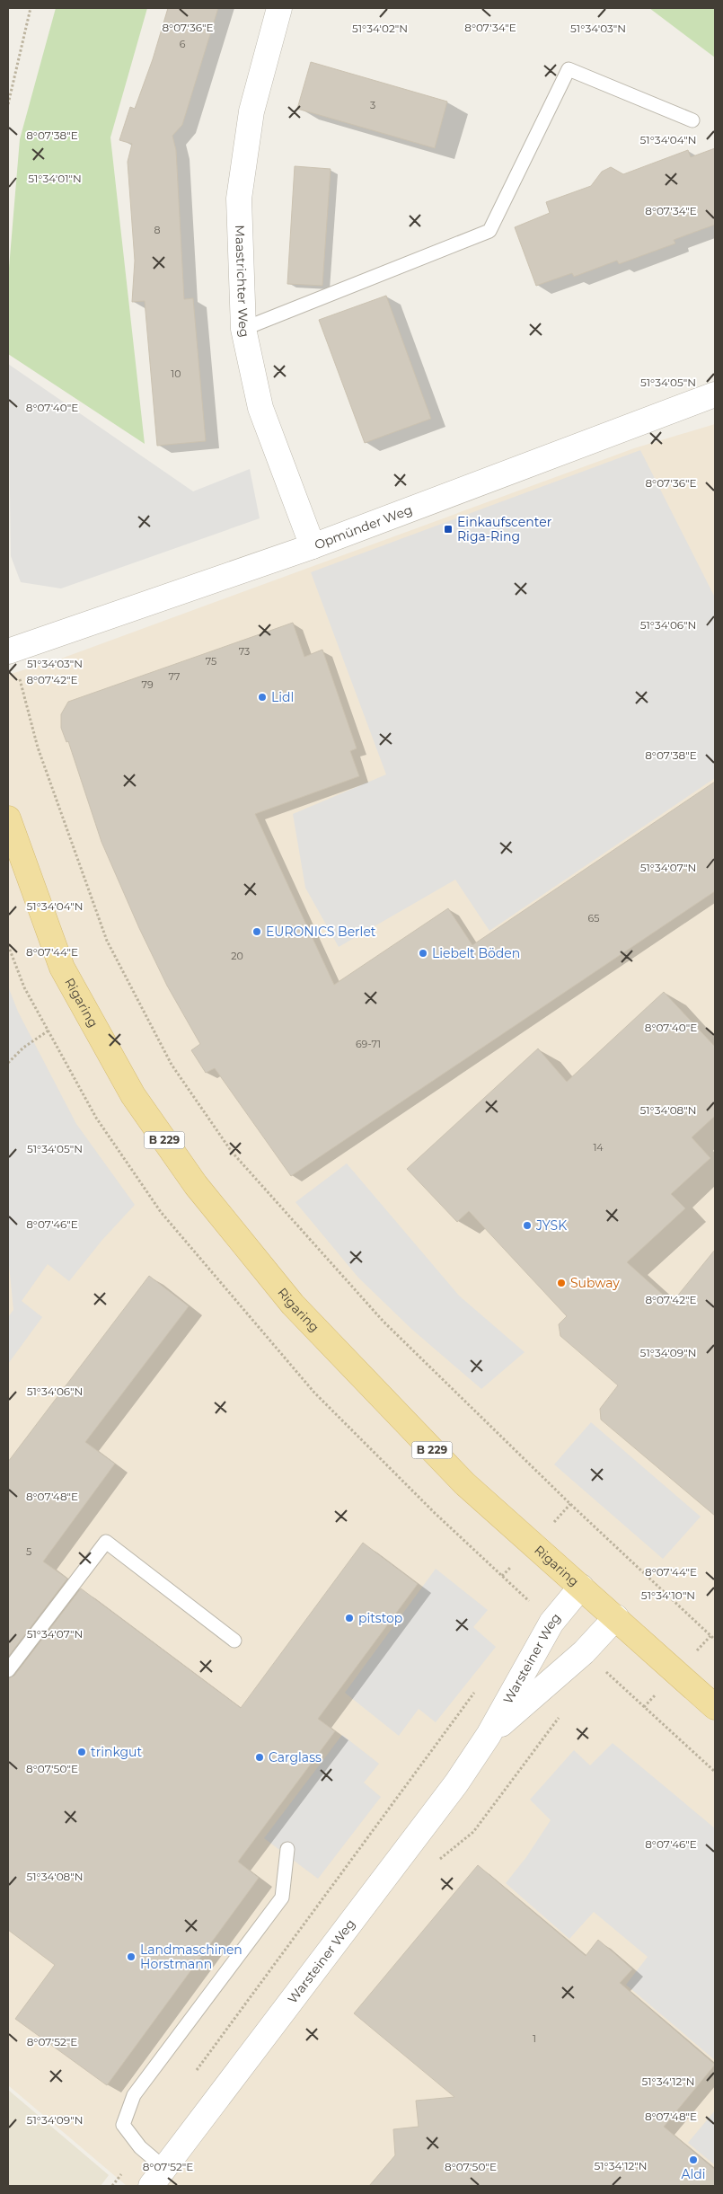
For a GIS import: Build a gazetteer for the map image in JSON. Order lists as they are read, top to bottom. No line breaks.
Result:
{"streets":{"main road":["Rigaring","B 229"],"street":["Maastrichter Weg","Opmünder Weg","Warsteiner Weg"]},"crossings":[["Maastrichter Weg","Opmünder Weg"],["Rigaring","Warsteiner Weg"]],"places":{"transit":["Einkaufscenter Riga-Ring"],"other":["Lidl","EURONICS Berlet","Liebelt Böden","JYSK","Subway","pitstop","trinkgut","Carglass","Landmaschinen Horstmann","Aldi"]},"house_numbers":["6","3","8","10","73","75","77","79","65","20","69-71","14","5","1"],"coordinates":["8°07'34\"E","8°07'36\"E","51°34'02\"N","51°34'03\"N","8°07'38\"E","51°34'04\"N","51°34'01\"N","51°34'05\"N","8°07'40\"E","51°34'06\"N","8°07'42\"E","51°34'07\"N","8°07'44\"E","51°34'08\"N","8°07'46\"E","51°34'09\"N","8°07'48\"E","51°34'10\"N","8°07'50\"E","8°07'52\"E","51°34'12\"N"]}
